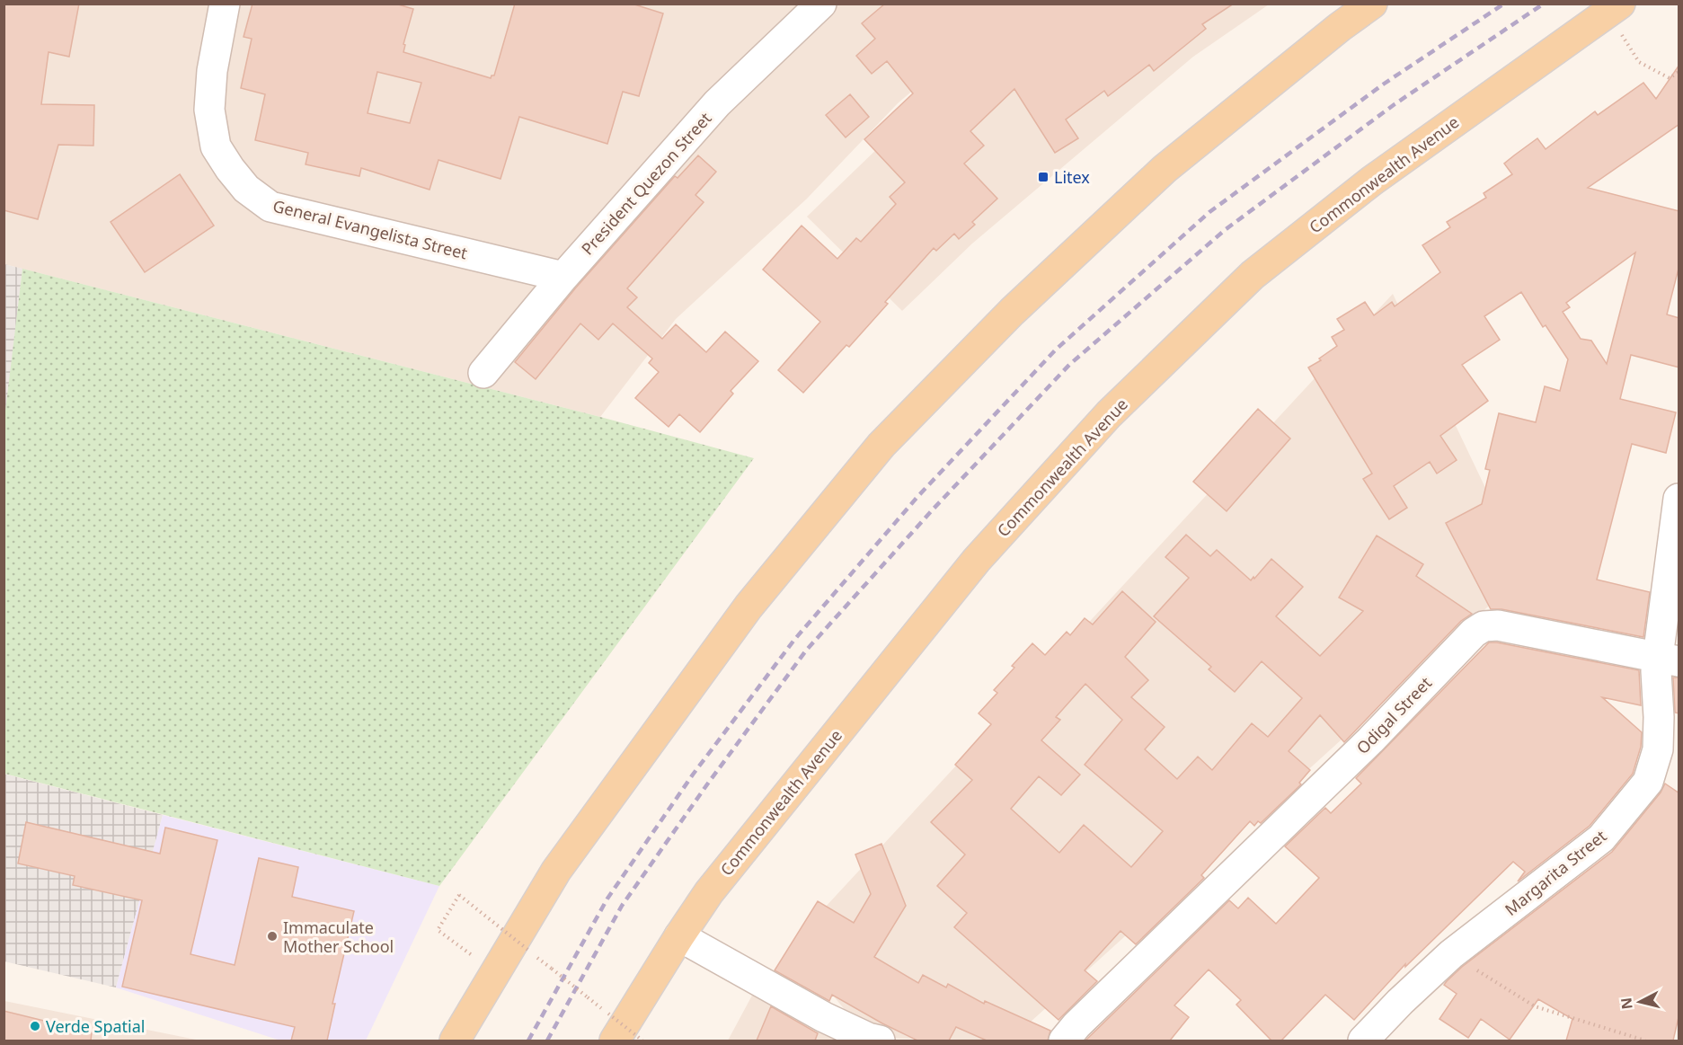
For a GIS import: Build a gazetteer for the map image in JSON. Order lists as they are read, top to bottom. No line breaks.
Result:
{"streets":{"main road":["Commonwealth Avenue"],"street":["President Quezon Street","General Evangelista Street","Odigal Street","Margarita Street"]},"crossings":[["President Quezon Street","General Evangelista Street"],["Odigal Street","Margarita Street"]],"places":{"transit":["Litex"],"other":["Immaculate Mother School","Verde Spatial"]},"north":"left"}
